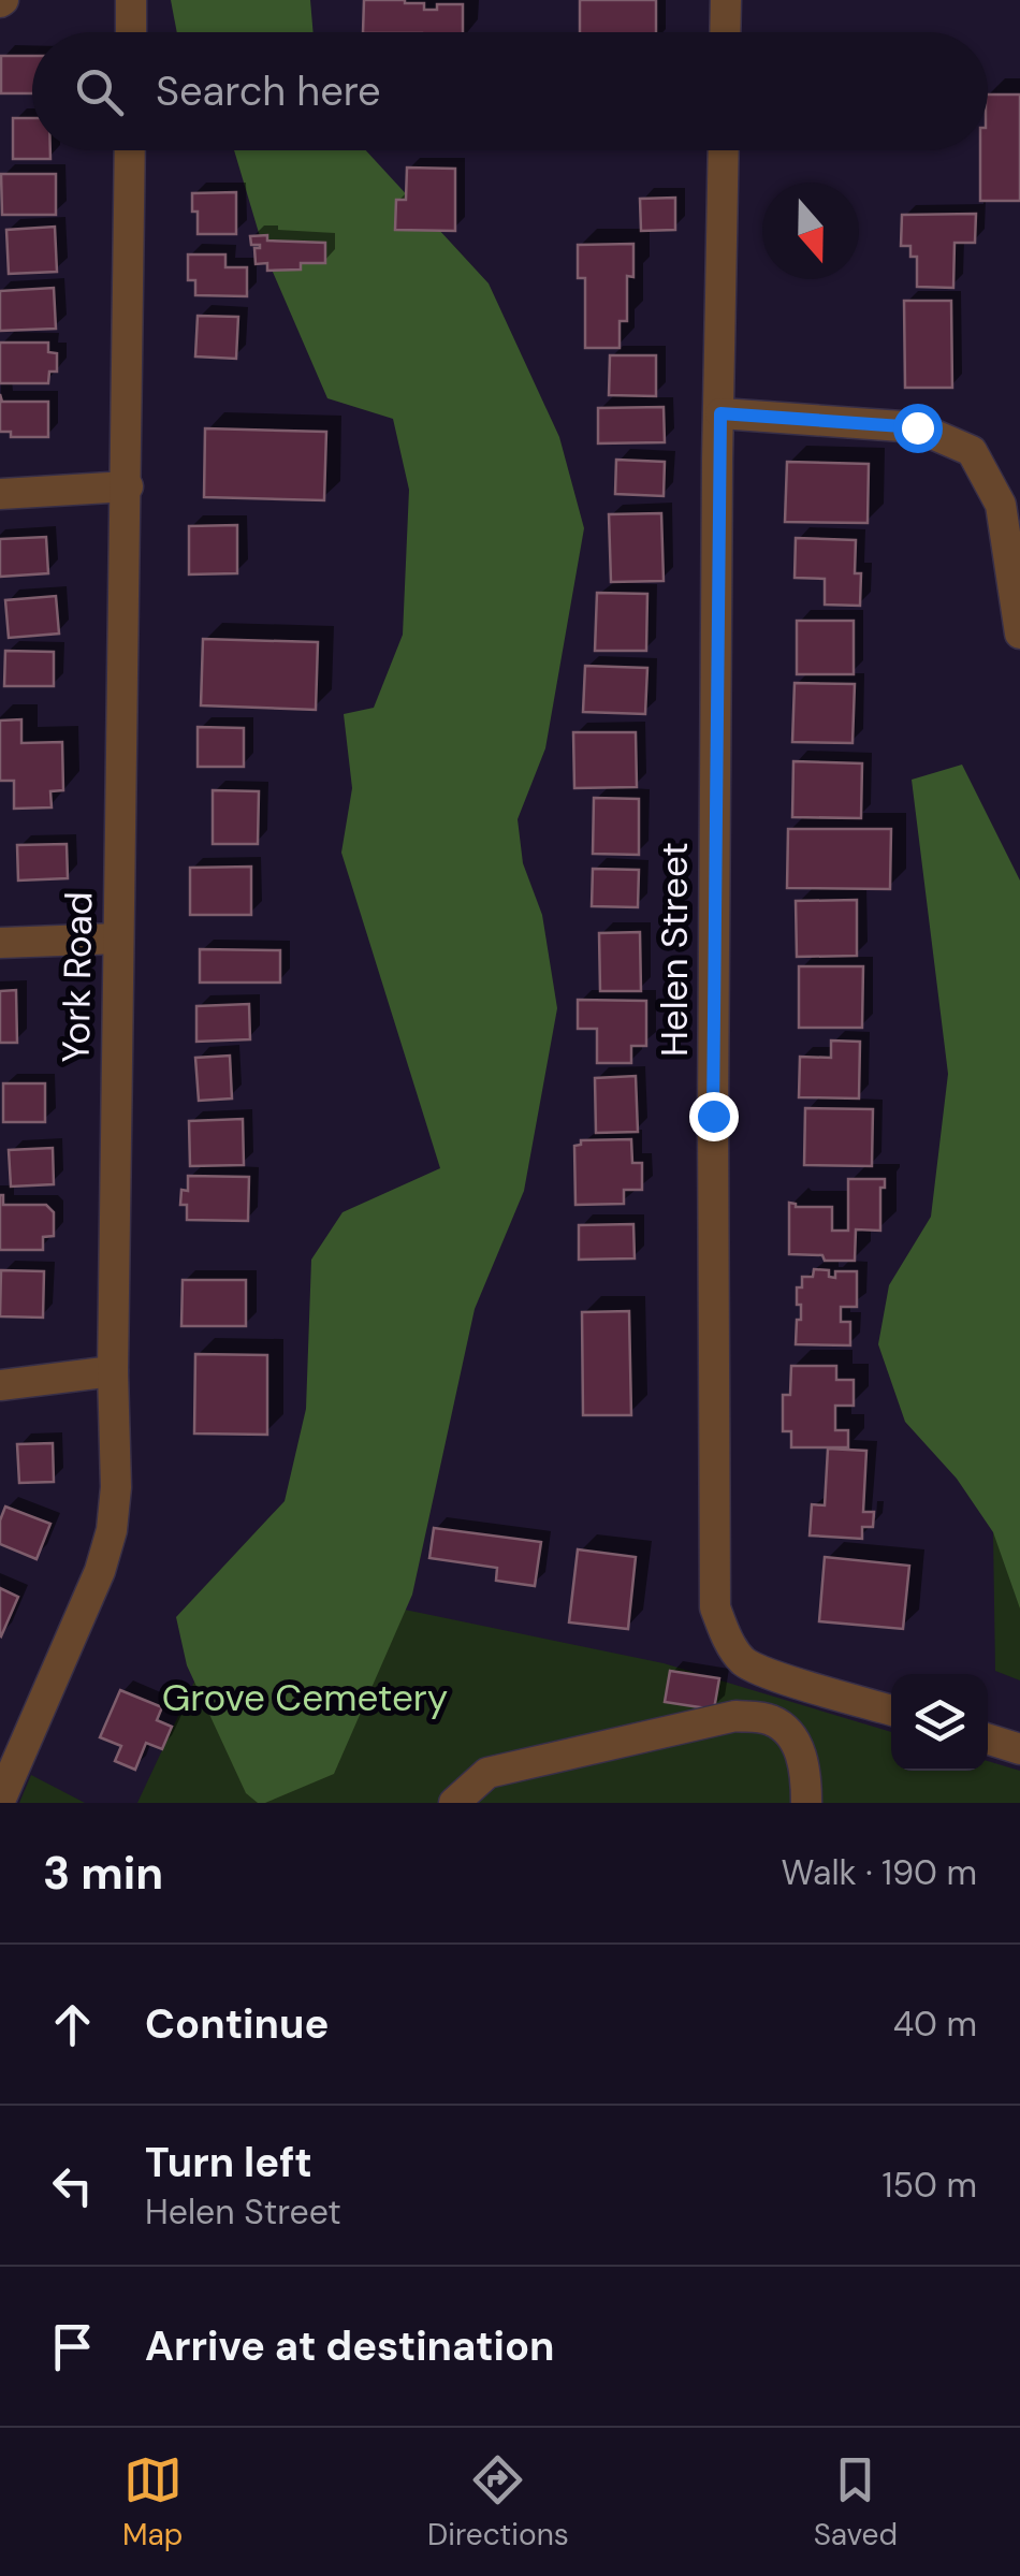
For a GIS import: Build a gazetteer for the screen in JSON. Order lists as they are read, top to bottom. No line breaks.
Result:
{"streets":{"street":["Helen Street","York Road"]},"parks":["Grove Cemetery"],"north":"bottom","page":{"search":"Search here","heading":["3 min","Walk · 190 m"],"list":[["Continue","40 m"],["Turn left","Helen Street","150 m"],"Arrive at destination"],"nav":["Map","Directions","Saved"]}}
